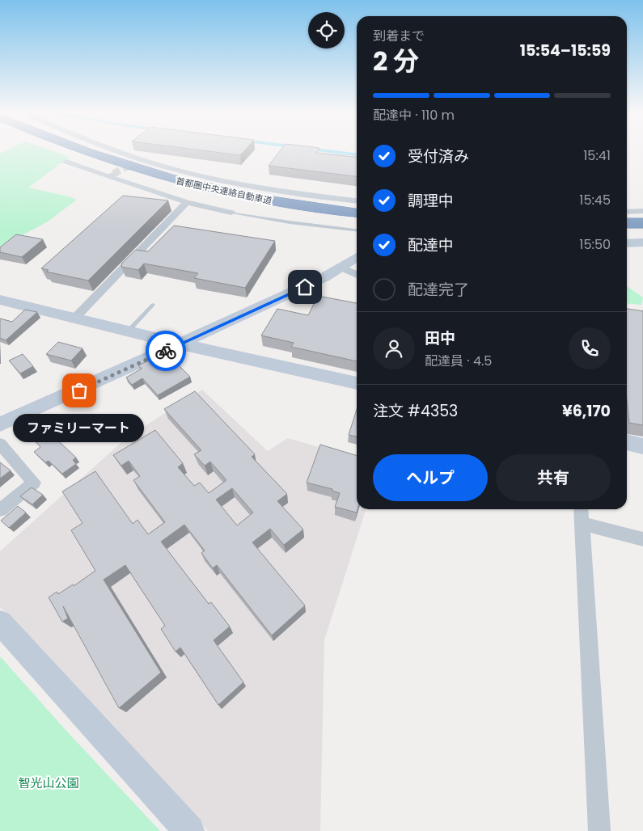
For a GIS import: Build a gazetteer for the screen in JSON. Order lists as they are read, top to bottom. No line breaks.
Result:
{"streets":{"highway":["首都圏中央連絡自動車道"]},"parks":["智光山公園"],"places":["ファミリーマート"],"page":{"heading":["2 分","到着まで","15:54–15:59"],"panel":["田中","配達員 · 4.5","注文 #4353","¥6,170"],"bar":"配達中 · 110 m","list":[["受付済み","15:41"],["調理中","15:45"],["配達中","15:50"],"配達完了"],"bubble":"ファミリーマート","buttons":["ヘルプ","共有"]}}
